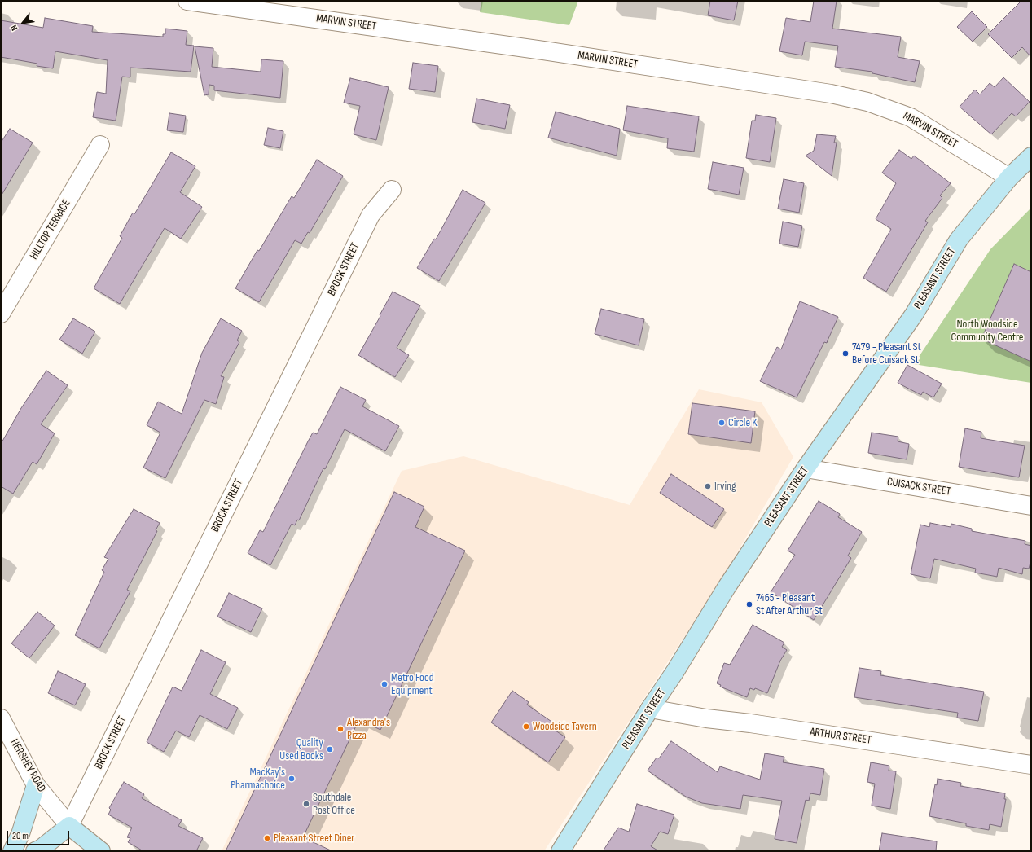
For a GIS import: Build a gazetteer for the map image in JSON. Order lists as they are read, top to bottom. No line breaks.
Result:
{"streets":{"main road":["PLEASANT STREET"],"street":["MARVIN STREET","HILLTOP TERRACE","BROCK STREET","CUISACK STREET","ARTHUR STREET","HERSHEY ROAD"]},"crossings":[["MARVIN STREET","PLEASANT STREET"],["BROCK STREET","HERSHEY ROAD"],["PLEASANT STREET","CUISACK STREET"],["PLEASANT STREET","ARTHUR STREET"]],"parks":["North Woodside Community Centre"],"places":["7479 - Pleasant St Before Cuisack St","Circle K","Irving","7465 - Pleasant St After Arthur St","Metro Food Equipment","Woodside Tavern","Alexandra's Pizza","Quality Used Books","MacKay's Pharmachoice","Southdale Post Office","Pleasant Street Diner"],"scale_bar":"20 m","north":"bottom left"}
